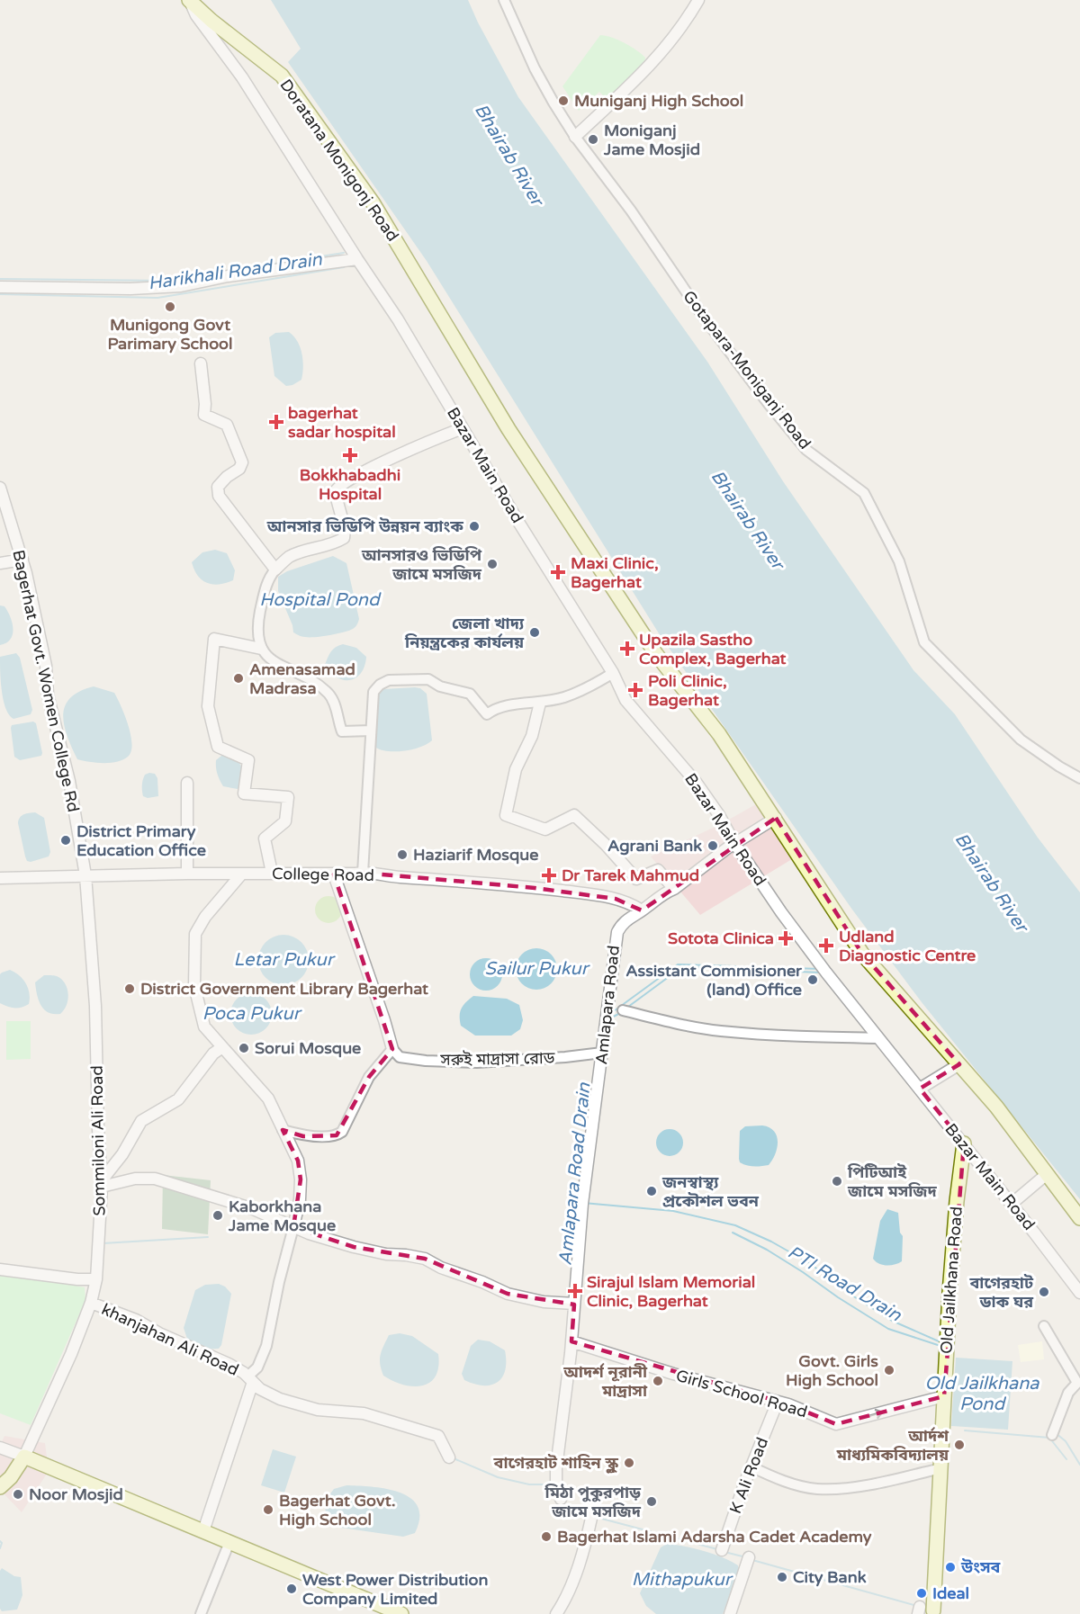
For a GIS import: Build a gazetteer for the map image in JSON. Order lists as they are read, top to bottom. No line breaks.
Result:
{"streets":{"main road":["Doratana Monigonj Road","Old Jailkhana Road"],"street":["Gotapara-Moniganj Road","Bazar Main Road","Bagerhat Govt. Women College Rd","College Road","Amlapara Road","সরুই মাদ্রাসা রোড","Sommiloni Ali Road","khanjahan Ali Road","Girls School Road","K Ali Road"]},"crossings":[["Doratana Monigonj Road","Bazar Main Road"],["Doratana Monigonj Road","Amlapara Road"],["Bazar Main Road","Amlapara Road"],["Bazar Main Road","Old Jailkhana Road"],["Bagerhat Govt. Women College Rd","College Road"],["Bagerhat Govt. Women College Rd","Sommiloni Ali Road"],["College Road","Amlapara Road"],["College Road","Sommiloni Ali Road"],["Amlapara Road","সরুই মাদ্রাসা রোড"],["Amlapara Road","Girls School Road"],["Sommiloni Ali Road","khanjahan Ali Road"],["Old Jailkhana Road","Girls School Road"],["Girls School Road","K Ali Road"]],"water":["Bhairab River","Harikhali Road Drain","Hospital Pond","Letar Pukur","Sailur Pukur","Poca Pukur","Amlapara Road Drain","PTI Road Drain","Old Jailkhana Pond","Mithapukur"],"places":{"other":["Muniganj High School","Moniganj Jame Mosjid","Munigong Govt Parimary School","আনসার ভিডিপি উন্নয়ন ব্যাংক","আনসারও ভিডিপি জামে মসজিদ","জেলা খাদ্য নিয়ন্ত্রকের কার্যলয়","Amenasamad Madrasa","District Primary Education Office","Agrani Bank","Haziarif Mosque","Assistant Commisioner (land) Office","District Government Library Bagerhat","Sorui Mosque","পিটিআই জামে মসজিদ","জনস্বাস্থ্য প্রকৌশল ভবন","Kaborkhana Jame Mosque","বাগেরহাট ডাক ঘর","Govt. Girls High School","আদর্শ নূরানী মাদ্রাসা","আর্দশ মাধ্যমিকবিদ্যালয়","বাগেরহাট শাহিন স্কুল","Noor Mosjid","মিঠা পুকুরপাড় জামে মসজিদ","Bagerhat Govt. High School","Bagerhat Islami Adarsha Cadet Academy","উংসব","City Bank","West Power Distribution Company Limited","Ideal"],"health":["bagerhat sadar hospital","Bokkhabadhi Hospital","Maxi Clinic, Bagerhat","Upazila Sastho Complex, Bagerhat","Poli Clinic, Bagerhat","Dr Tarek Mahmud","Sotota Clinica","Udland Diagnostic Centre","Sirajul Islam Memorial Clinic, Bagerhat"]}}
